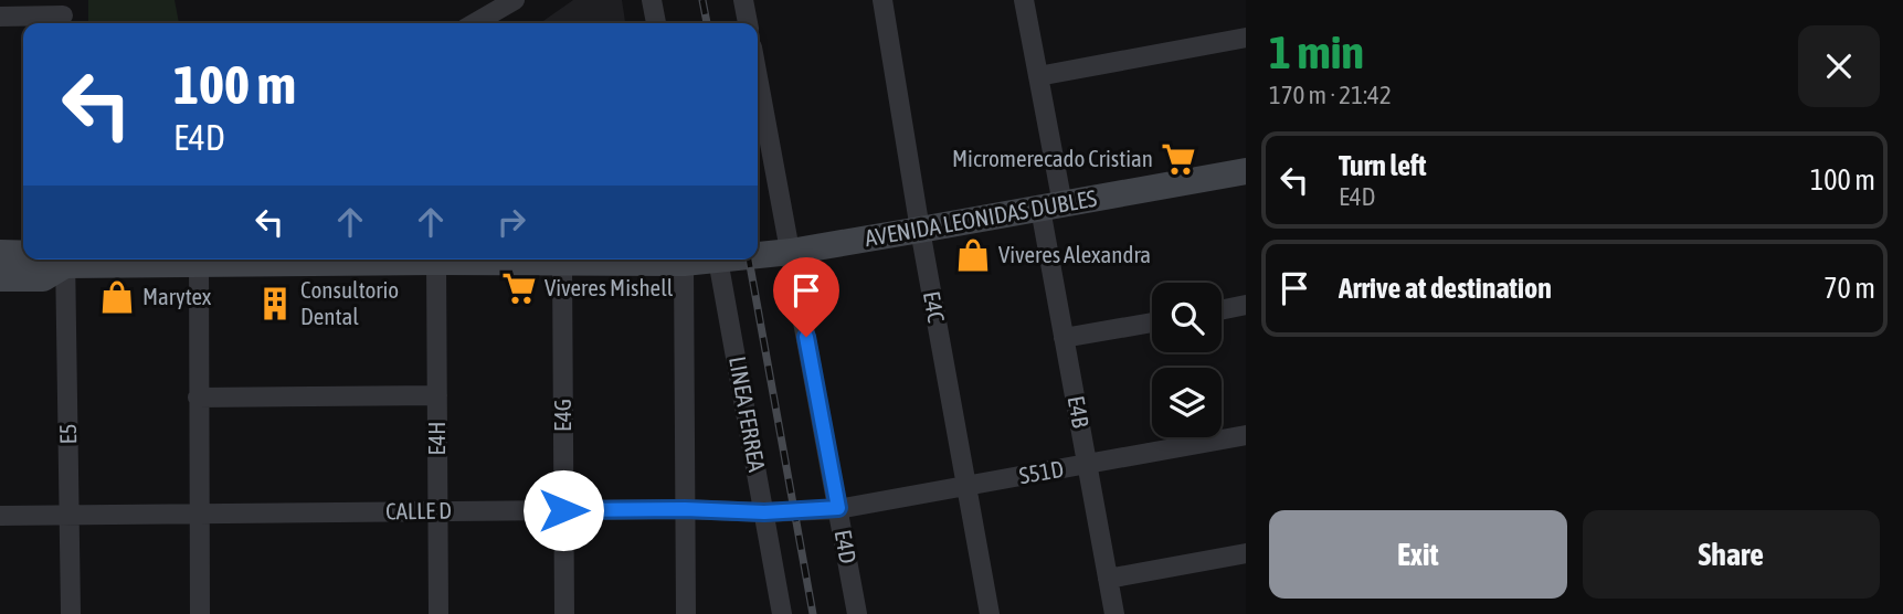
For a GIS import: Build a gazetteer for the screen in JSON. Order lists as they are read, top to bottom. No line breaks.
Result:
{"streets":{"main road":["AVENIDA LEONIDAS DUBLES"],"street":["E4C","E4B","LINEA FERREA","E4G","E5","E4H","S51D","CALLE D","E4D"]},"crossings":[["AVENIDA LEONIDAS DUBLES","E4C"],["AVENIDA LEONIDAS DUBLES","E4B"],["AVENIDA LEONIDAS DUBLES","LINEA FERREA"],["AVENIDA LEONIDAS DUBLES","E4G"],["AVENIDA LEONIDAS DUBLES","E4H"],["AVENIDA LEONIDAS DUBLES","E4D"],["E4C","S51D"],["E4B","S51D"],["LINEA FERREA","CALLE D"],["E4G","CALLE D"],["E5","CALLE D"],["E4H","CALLE D"],["S51D","CALLE D"],["S51D","E4D"],["CALLE D","E4D"]],"places":{"supermarket":["Micromerecado Cristian","Viveres Mishell"],"shop":["Viveres Alexandra","Marytex"],"building":["Consultorio Dental"]},"page":{"heading":["1 min","170 m · 21:42"],"turn":["100 m","E4D"],"list":[{"name":"Turn left","note":"E4D","value":"100 m"},{"name":"Arrive at destination","value":"70 m"}],"buttons":["Exit","Share"]}}
